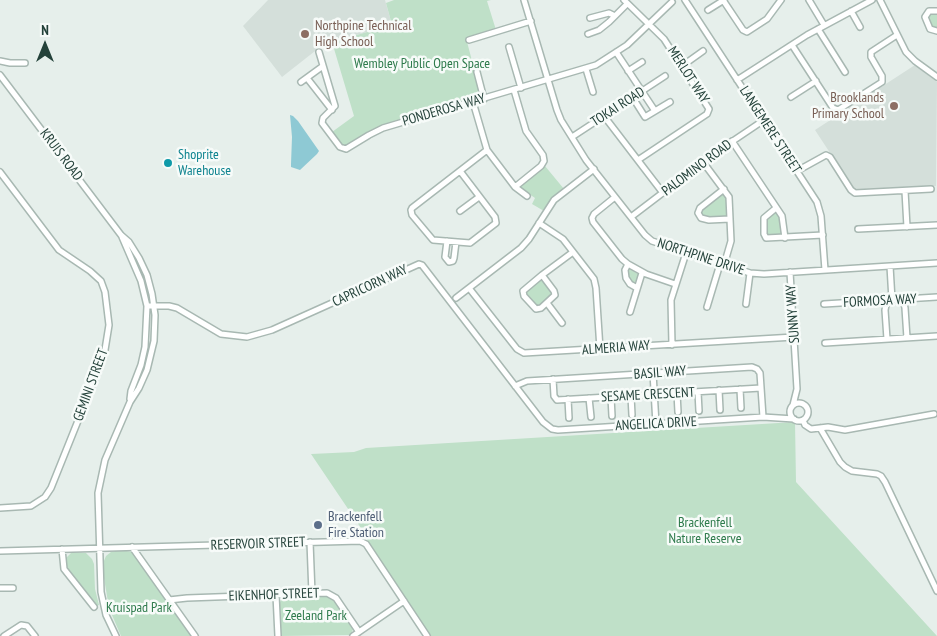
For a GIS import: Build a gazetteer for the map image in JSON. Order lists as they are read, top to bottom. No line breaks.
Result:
{"streets":{"street":["MERLOT WAY","TOKAI ROAD","PONDEROSA WAY","LANGEMERE STREET","KRUIS ROAD","PALOMINO ROAD","NORTHPINE DRIVE","CAPRICORN WAY","FORMOSA WAY","SUNNY WAY","ALMERIA WAY","BASIL WAY","GEMINI STREET","SESAME CRESCENT","ANGELICA DRIVE","RESERVOIR STREET","EIKENHOF STREET"]},"crossings":[["MERLOT WAY","PONDEROSA WAY"],["TOKAI ROAD","NORTHPINE DRIVE"],["PONDEROSA WAY","NORTHPINE DRIVE"],["LANGEMERE STREET","PALOMINO ROAD"],["LANGEMERE STREET","NORTHPINE DRIVE"],["KRUIS ROAD","CAPRICORN WAY"],["KRUIS ROAD","RESERVOIR STREET"],["PALOMINO ROAD","NORTHPINE DRIVE"],["NORTHPINE DRIVE","SUNNY WAY"],["CAPRICORN WAY","BASIL WAY"],["CAPRICORN WAY","ANGELICA DRIVE"],["SUNNY WAY","ALMERIA WAY"],["BASIL WAY","SESAME CRESCENT"],["BASIL WAY","ANGELICA DRIVE"]],"parks":["Wembley Public Open Space","Brackenfell Nature Reserve","Kruispad Park","Zeeland Park"],"places":["Northpine Technical High School","Brooklands Primary School","Shoprite Warehouse","Brackenfell Fire Station"],"north":"top"}
